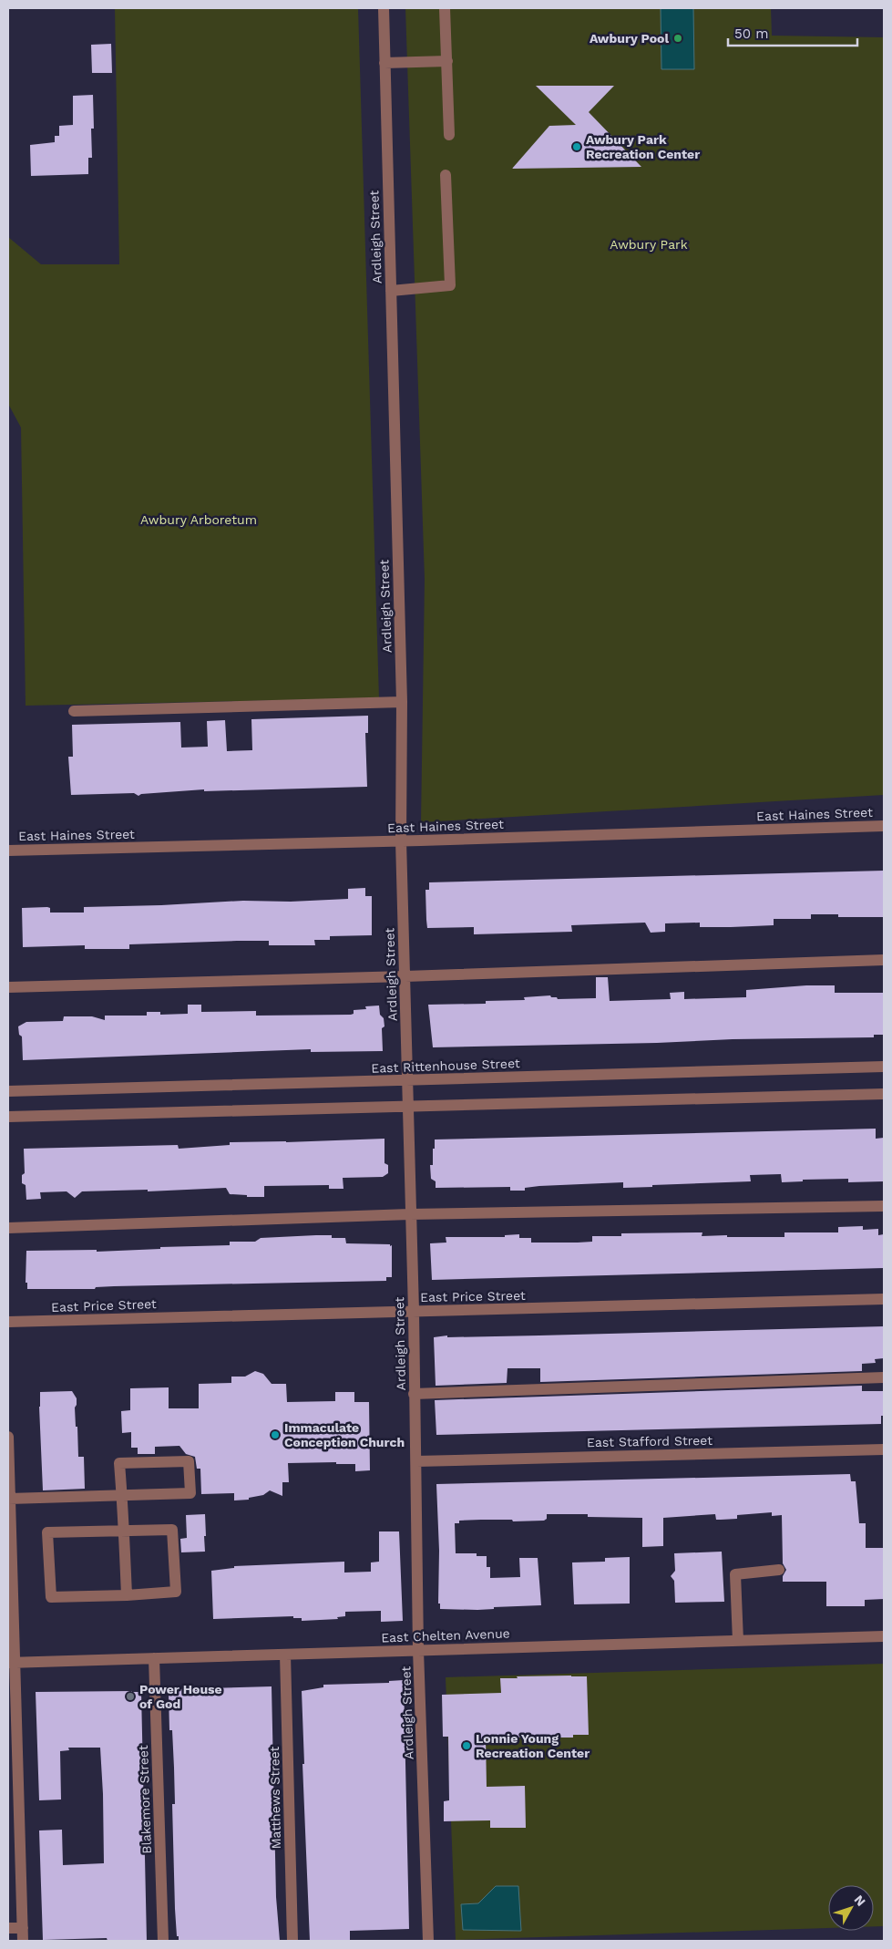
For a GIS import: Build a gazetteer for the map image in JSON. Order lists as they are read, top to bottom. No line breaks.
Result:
{"streets":{"street":["Ardleigh Street","East Haines Street","East Rittenhouse Street","East Price Street","East Stafford Street","East Chelten Avenue","Matthews Street","Blakemore Street"]},"crossings":[["Ardleigh Street","East Haines Street"],["Ardleigh Street","East Rittenhouse Street"],["Ardleigh Street","East Price Street"],["Ardleigh Street","East Stafford Street"],["Ardleigh Street","East Chelten Avenue"],["East Chelten Avenue","Matthews Street"],["East Chelten Avenue","Blakemore Street"]],"parks":["Awbury Park","Awbury Arboretum"],"places":["Awbury Pool","Awbury Park Recreation Center","Immaculate Conception Church","Power House of God","Lonnie Young Recreation Center"],"scale_bar":"50 m","north":"top right"}
